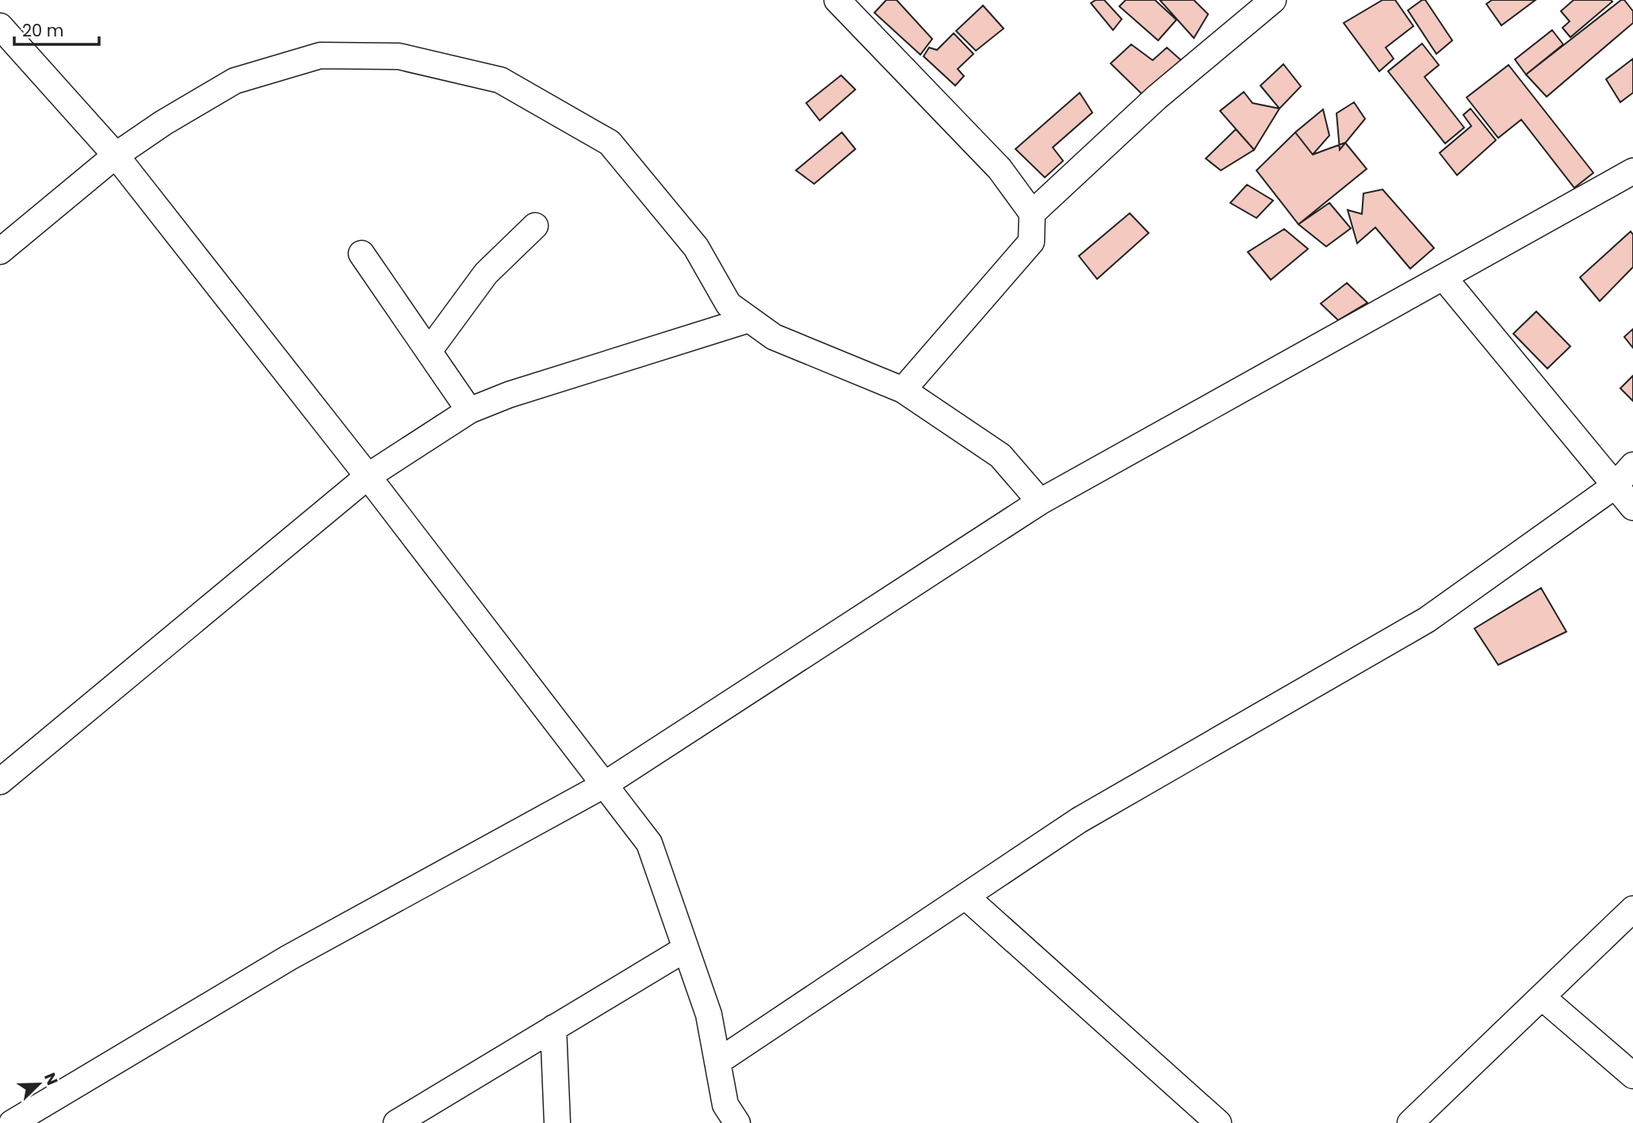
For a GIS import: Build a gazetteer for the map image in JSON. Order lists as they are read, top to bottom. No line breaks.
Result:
{"scale_bar":"20 m","north":"top right"}
